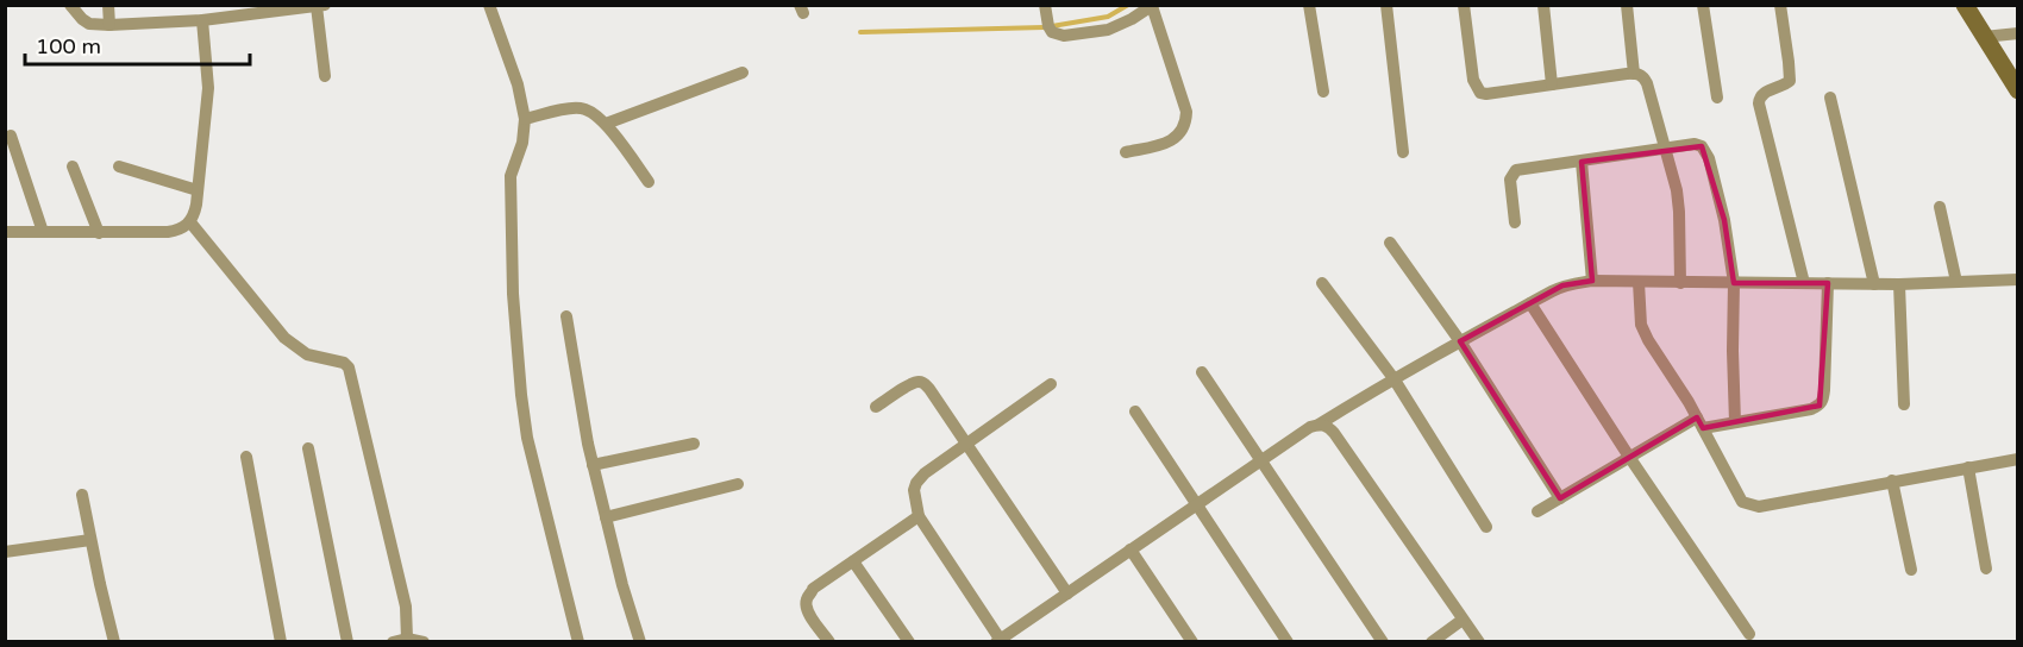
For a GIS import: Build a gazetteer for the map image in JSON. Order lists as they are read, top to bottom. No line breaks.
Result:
{"scale_bar":"100 m"}
